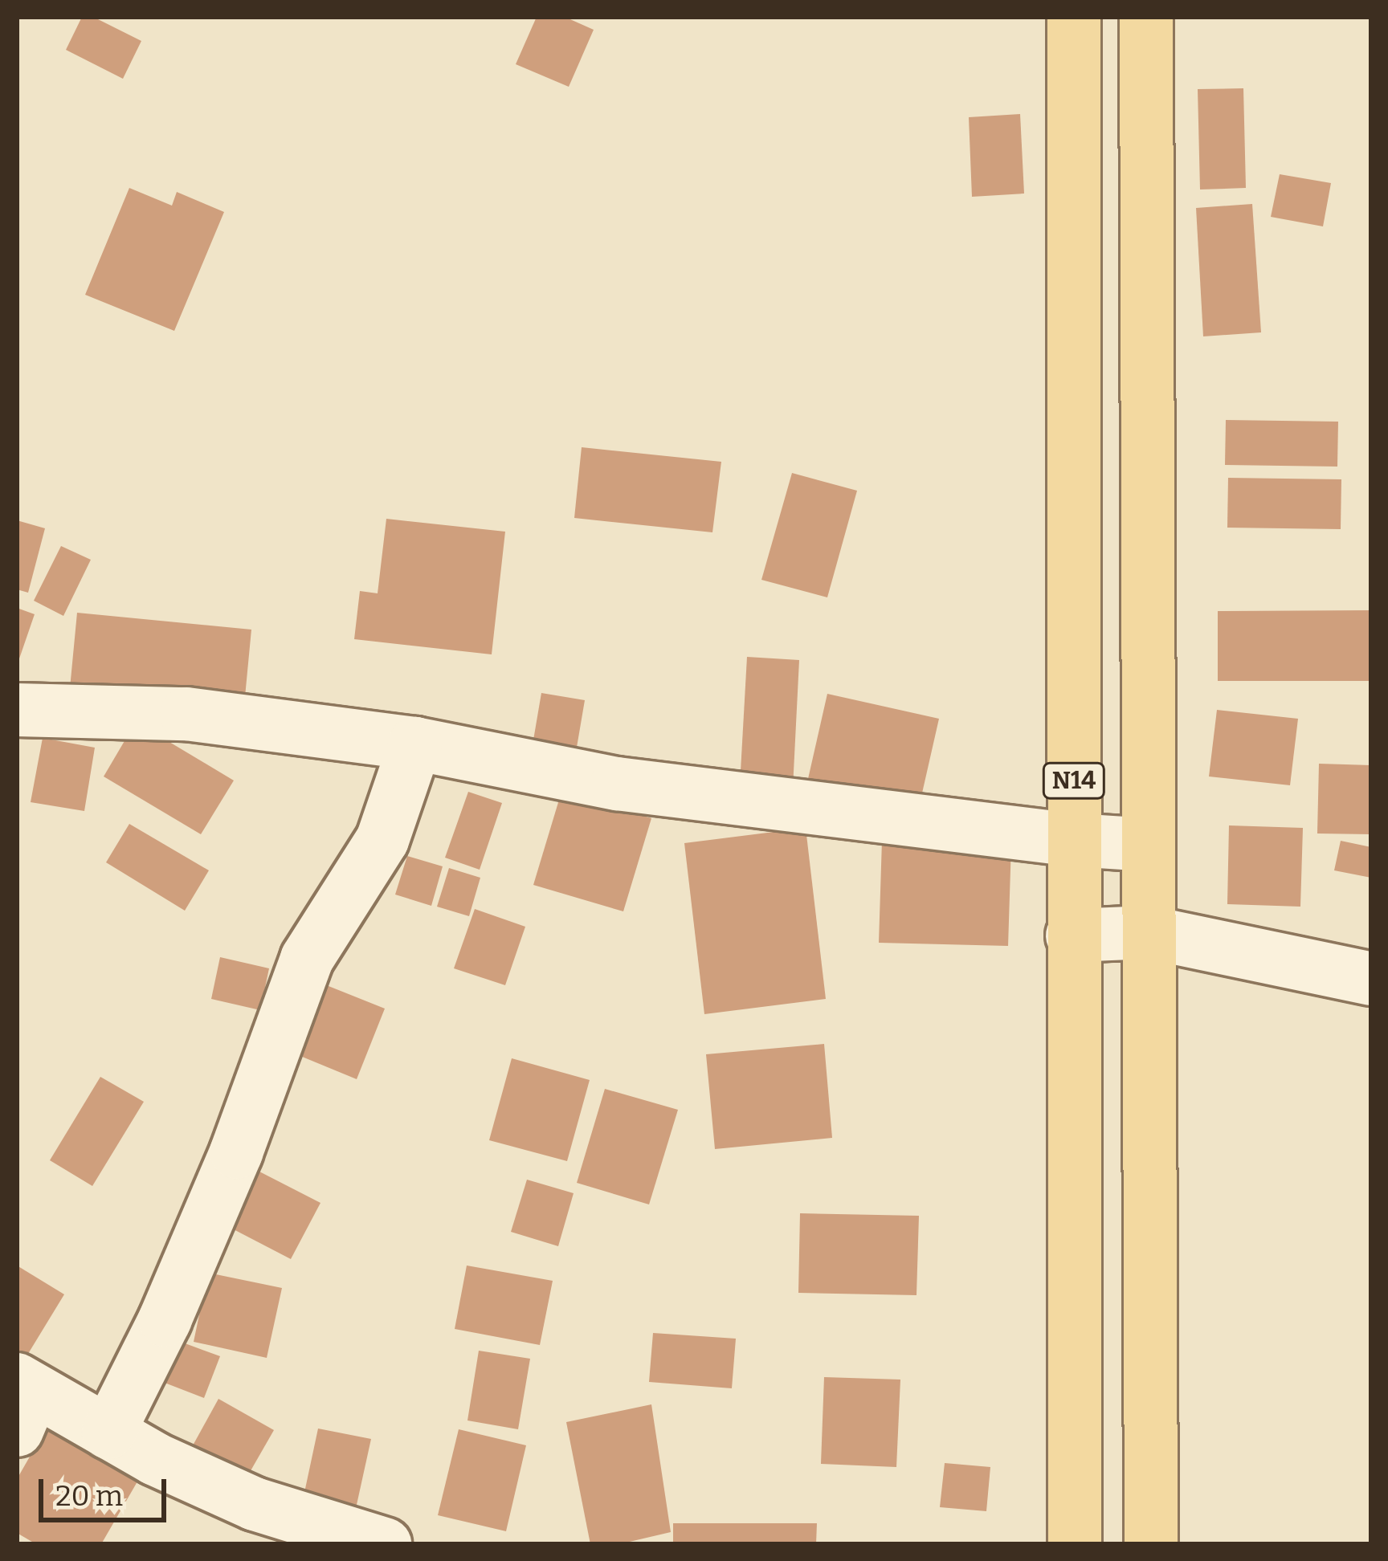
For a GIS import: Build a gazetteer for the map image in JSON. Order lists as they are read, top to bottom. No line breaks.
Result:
{"streets":{"main road":["N14"]},"scale_bar":"20 m"}
